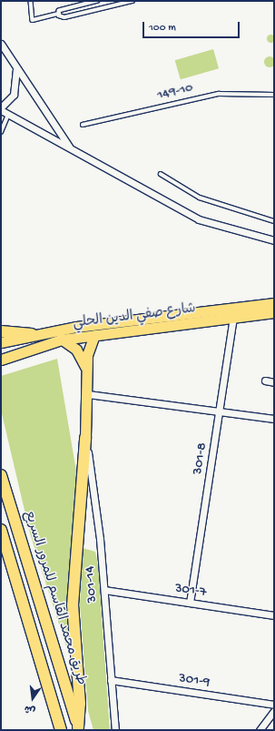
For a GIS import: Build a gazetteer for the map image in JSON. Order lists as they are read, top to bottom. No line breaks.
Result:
{"streets":{"highway":["طريق محمد القاسم للمرور السريع"],"main road":["شارع صفي الدين الحلي"],"street":["301-8","301-14","301-7","301-9"],"lane":["149-10"]},"crossings":[["شارع صفي الدين الحلي","301-8"],["301-8","301-7"],["301-14","301-7"],["301-14","301-9"]],"scale_bar":"100 m","north":"bottom"}
